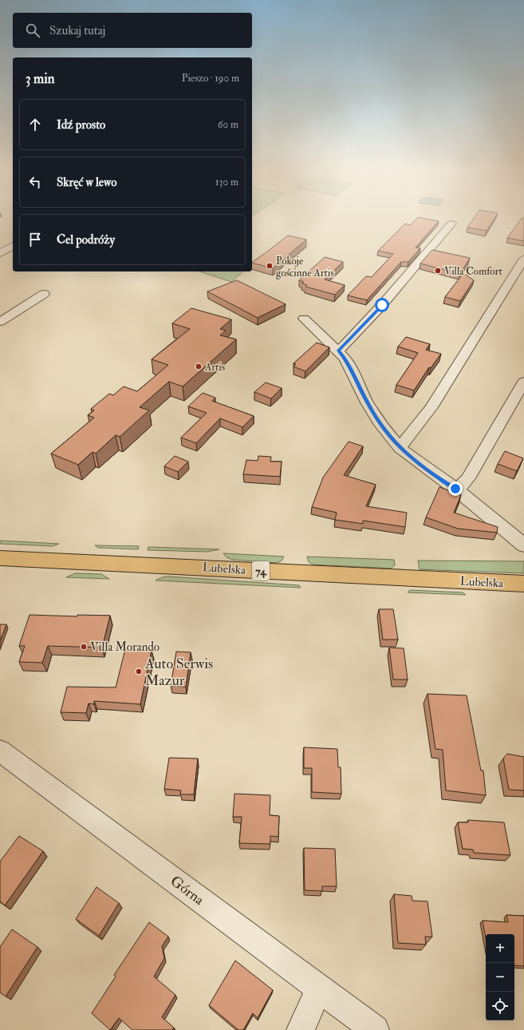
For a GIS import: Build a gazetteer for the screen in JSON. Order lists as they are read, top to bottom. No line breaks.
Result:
{"streets":{"main road":["Lubelska","74"],"street":["Górna"]},"places":["Pokoje gościnne Artis","Villa Comfort","Artis","Villa Morando","Auto Serwis Mazur"],"page":{"search":"Szukaj tutaj","heading":["3 min","Pieszo · 190 m"],"list":[["Idź prosto","60 m"],["Skręć w lewo","130 m"],"Cel podróży"],"map_buttons":["+","−"]}}
